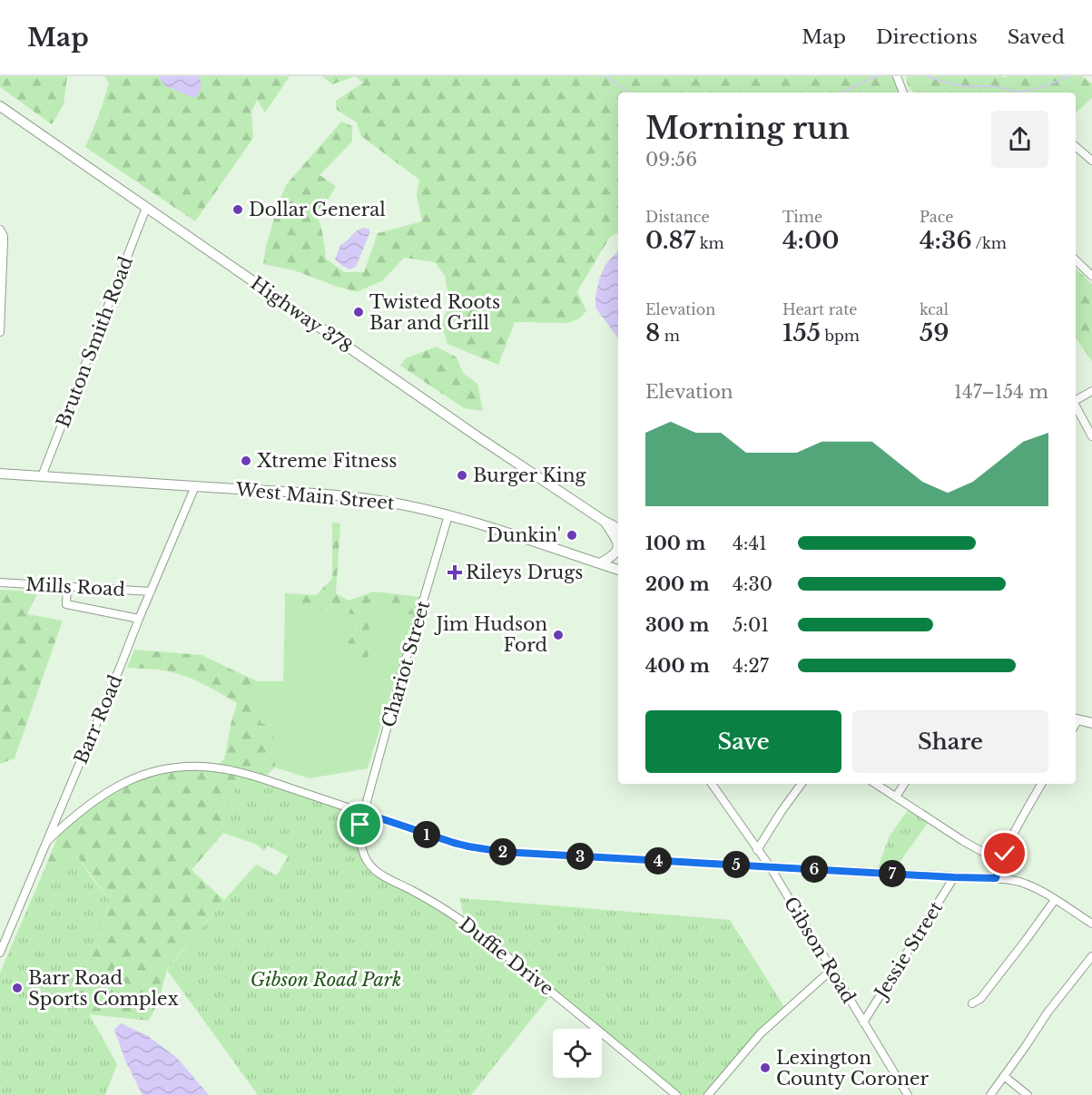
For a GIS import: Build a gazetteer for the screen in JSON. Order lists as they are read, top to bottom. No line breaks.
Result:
{"streets":{"main road":["Highway 378","West Main Street"],"street":["Bruton Smith Road","Mills Road","Chariot Street","Barr Road","Gibson Road","Jessie Street","Duffie Drive"]},"crossings":[["Highway 378","Bruton Smith Road"],["Bruton Smith Road","West Main Street"],["West Main Street","Chariot Street"],["West Main Street","Barr Road"],["Mills Road","Barr Road"],["Chariot Street","Duffie Drive"],["Gibson Road","Jessie Street"]],"parks":["Gibson Road Park"],"places":{"other":["Dollar General","Twisted Roots Bar and Grill","Xtreme Fitness","Burger King","Dunkin'","Jim Hudson Ford","Barr Road Sports Complex","Lexington County Coroner"],"health":["Rileys Drugs"]},"page":{"header":"Map","nav":["Map","Directions","Saved"],"heading":["Morning run","09:56"],"stats":[["Distance","0.87 km"],["Time","4:00"],["Pace","4:36 /km"],["Elevation","8 m"],["Heart rate","155 bpm"],["kcal","59"]],"chart":["Elevation","147–154 m"],"list":[{"name":"100 m","note":"4:41"},{"name":"200 m","note":"4:30"},{"name":"300 m","note":"5:01"},{"name":"400 m","note":"4:27"}],"buttons":["Save","Share"],"pins":["1","2","3","4","5","6","7"]}}
